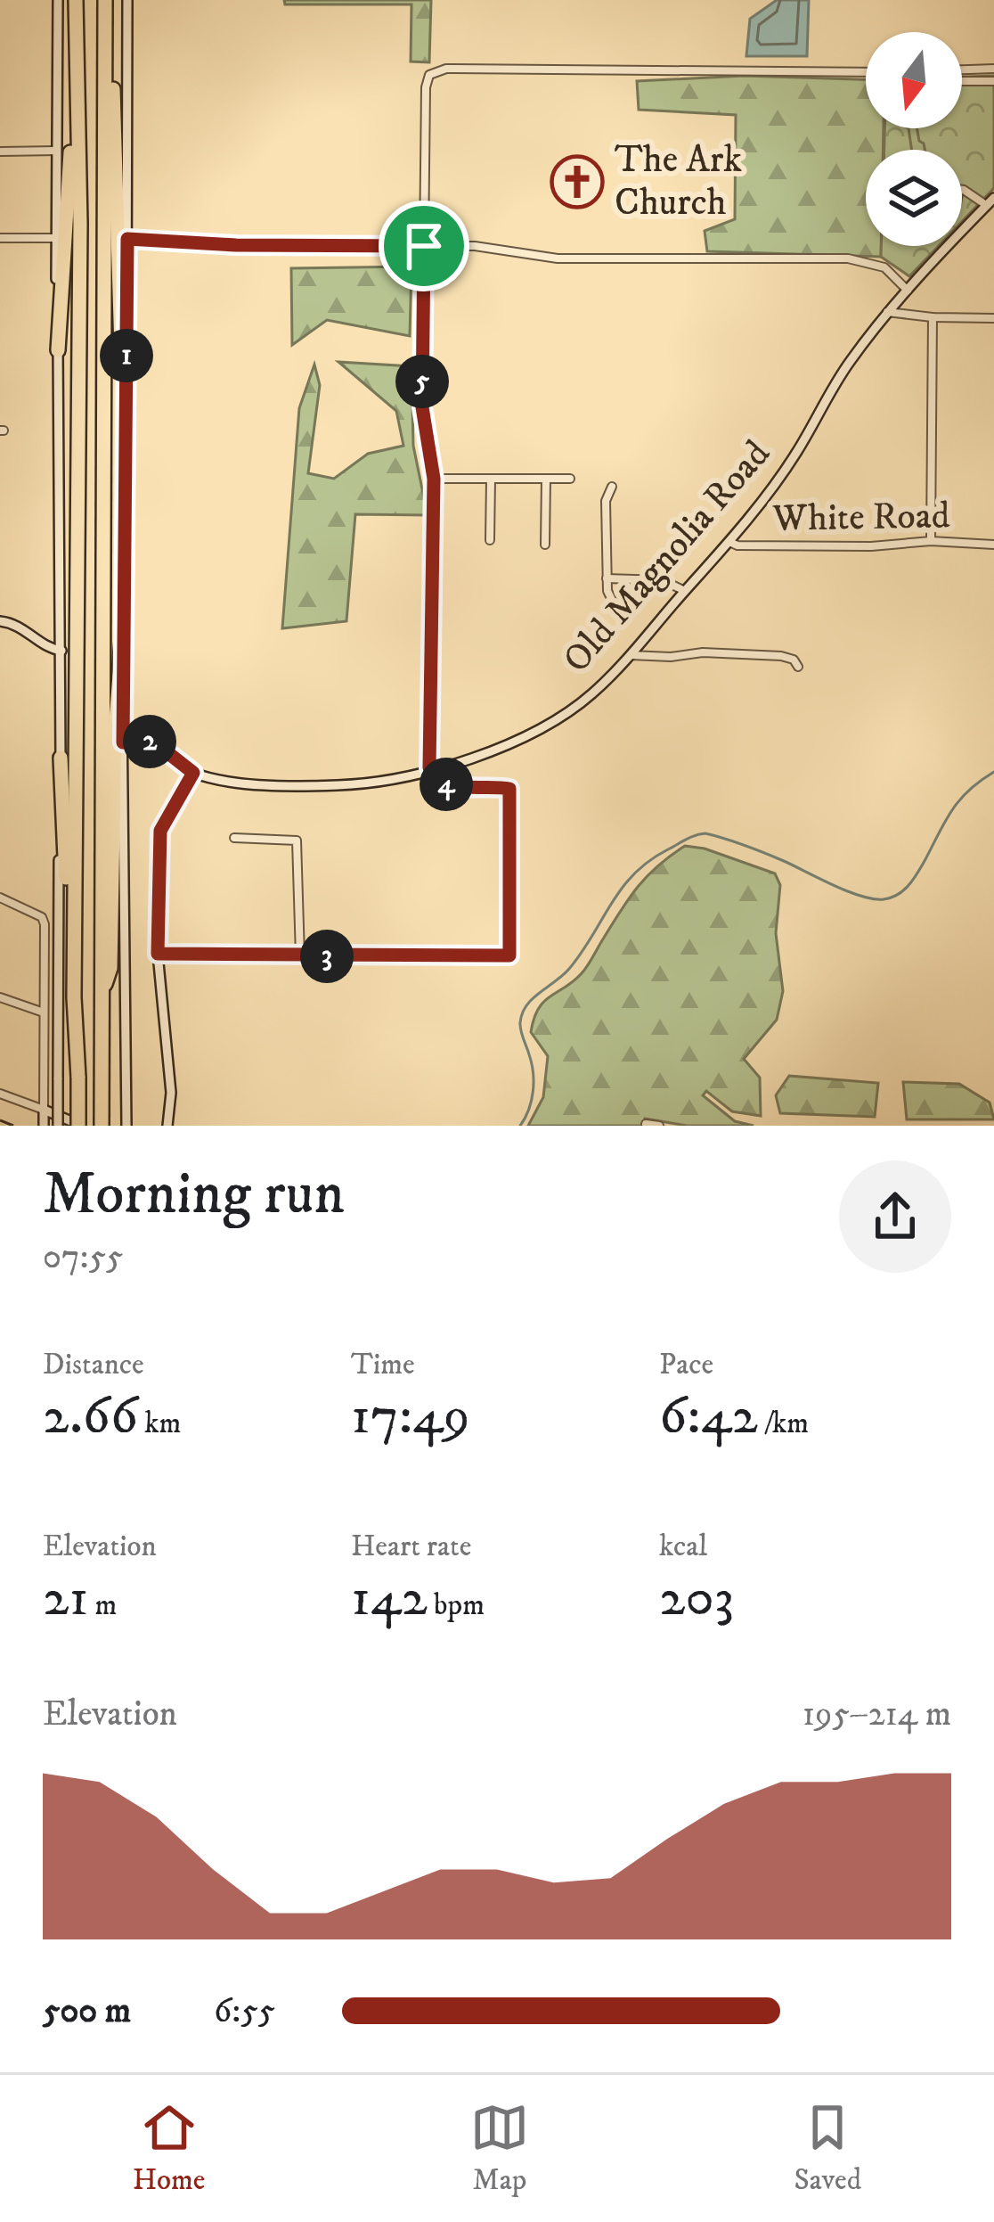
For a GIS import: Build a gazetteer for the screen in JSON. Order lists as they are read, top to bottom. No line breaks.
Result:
{"streets":{"main road":["Old Magnolia Road"],"street":["White Road"]},"crossings":[["White Road","Old Magnolia Road"]],"places":{"church":["The Ark Church"]},"north":"bottom","page":{"pins":["1","5","2","4","3"],"heading":["Morning run","07:55"],"stats":[["Distance","2.66 km"],["Time","17:49"],["Pace","6:42 /km"],["Elevation","21 m"],["Heart rate","142 bpm"],["kcal","203"]],"chart":["Elevation","195–214 m"],"list":[{"name":"500 m","note":"6:55"}],"tabs":["Home","Map","Saved"]}}
